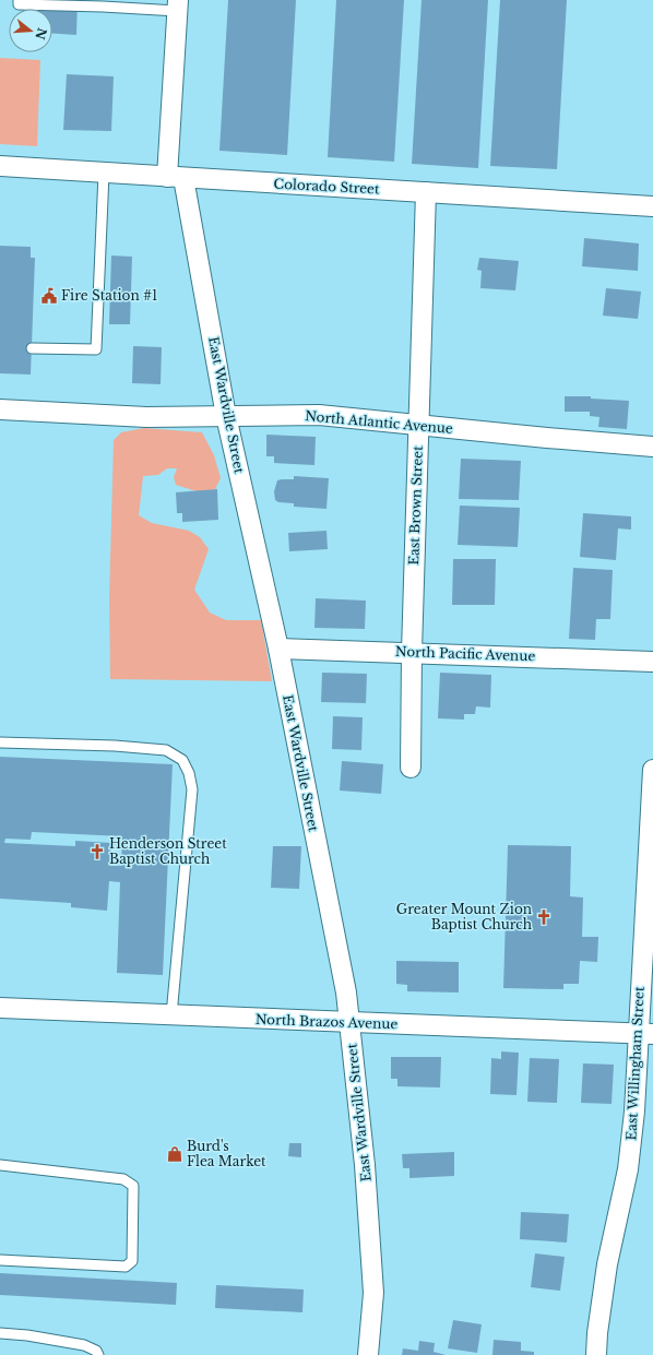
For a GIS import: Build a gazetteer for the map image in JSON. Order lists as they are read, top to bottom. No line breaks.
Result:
{"streets":{"street":["Colorado Street","East Wardville Street","North Atlantic Avenue","East Brown Street","North Pacific Avenue","North Brazos Avenue","East Willingham Street"]},"crossings":[["Colorado Street","East Wardville Street"],["Colorado Street","East Brown Street"],["East Wardville Street","North Atlantic Avenue"],["East Wardville Street","North Pacific Avenue"],["East Wardville Street","North Brazos Avenue"],["North Atlantic Avenue","East Brown Street"],["East Brown Street","North Pacific Avenue"],["North Brazos Avenue","East Willingham Street"]],"places":{"public building":["Fire Station #1"],"church":["Henderson Street Baptist Church","Greater Mount Zion Baptist Church"],"shop":["Burd's Flea Market"]},"north":"right"}
